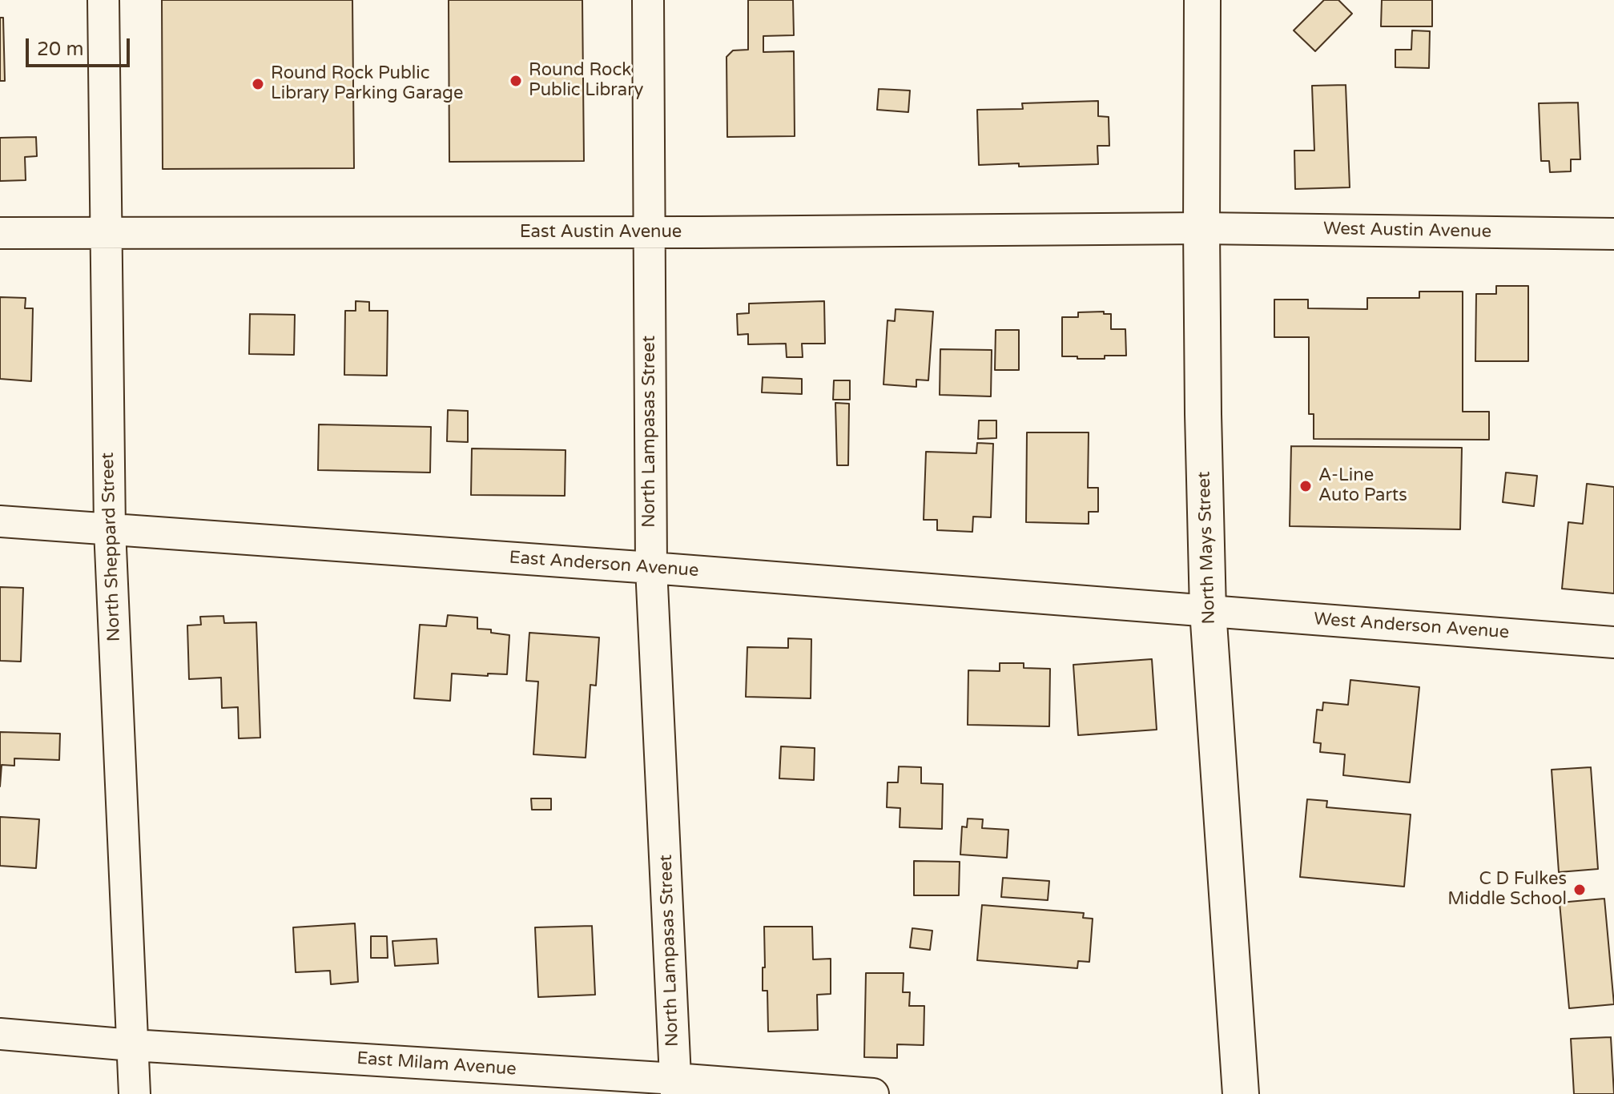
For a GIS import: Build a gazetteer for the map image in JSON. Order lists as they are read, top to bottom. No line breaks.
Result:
{"streets":{"main road":["North Mays Street"],"street":["West Austin Avenue","East Austin Avenue","North Lampasas Street","North Sheppard Street","East Anderson Avenue","West Anderson Avenue","East Milam Avenue"]},"crossings":[["West Austin Avenue","East Austin Avenue"],["West Austin Avenue","North Mays Street"],["East Austin Avenue","North Lampasas Street"],["East Austin Avenue","North Sheppard Street"],["East Austin Avenue","North Mays Street"],["North Lampasas Street","East Anderson Avenue"],["North Lampasas Street","East Milam Avenue"],["North Sheppard Street","East Anderson Avenue"],["North Sheppard Street","East Milam Avenue"],["North Mays Street","East Anderson Avenue"],["North Mays Street","West Anderson Avenue"],["East Anderson Avenue","West Anderson Avenue"]],"places":["Round Rock Public Library","Round Rock Public Library Parking Garage","A-Line Auto Parts","C D Fulkes Middle School"],"scale_bar":"20 m"}
